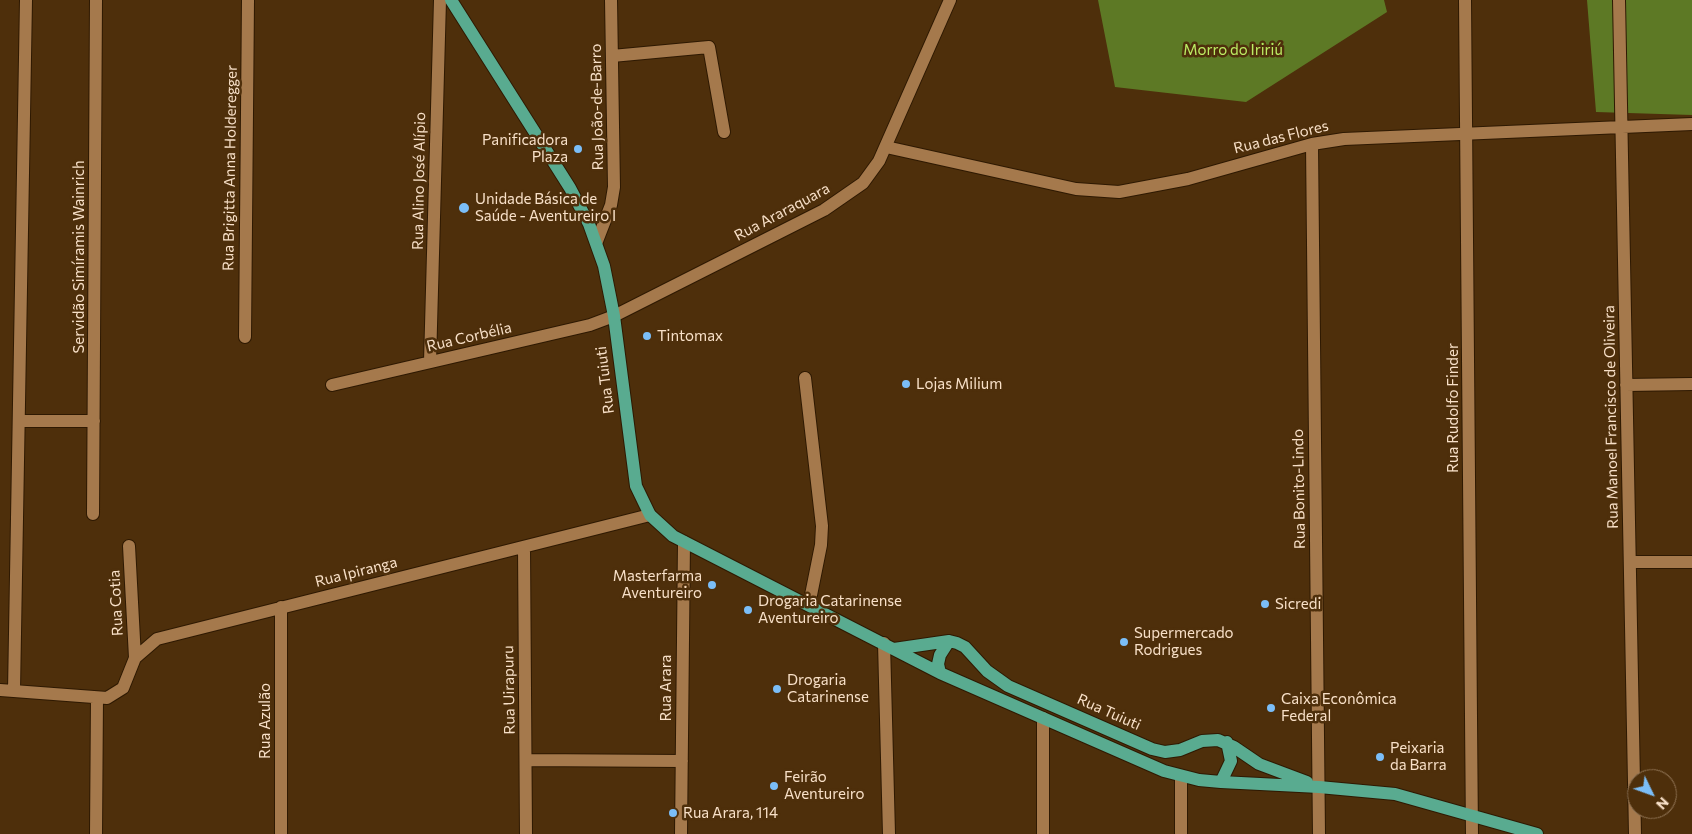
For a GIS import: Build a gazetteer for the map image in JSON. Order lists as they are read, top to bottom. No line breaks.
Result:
{"streets":{"main road":["Rua Tuiuti"],"street":["Rua João-de-Barro","Rua das Flores","Rua Brigitta Anna Holderegger","Rua Alino José Alípio","Rua Araraquara","Servidão Simíramis Wainrich","Rua Corbélia","Rua Rudolfo Finder","Rua Manoel Francisco de Oliveira","Rua Bonito-Lindo","Rua Ipiranga","Rua Cotia","Rua Arara","Rua Uirapuru","Rua Azulão"]},"crossings":[["Rua João-de-Barro","Rua Tuiuti"],["Rua das Flores","Rua Araraquara"],["Rua das Flores","Rua Rudolfo Finder"],["Rua das Flores","Rua Manoel Francisco de Oliveira"],["Rua das Flores","Rua Bonito-Lindo"],["Rua Alino José Alípio","Rua Corbélia"],["Rua Araraquara","Rua Corbélia"],["Rua Araraquara","Rua Tuiuti"],["Rua Corbélia","Rua Tuiuti"],["Rua Tuiuti","Rua Rudolfo Finder"],["Rua Tuiuti","Rua Bonito-Lindo"],["Rua Tuiuti","Rua Ipiranga"],["Rua Tuiuti","Rua Arara"],["Rua Ipiranga","Rua Cotia"],["Rua Ipiranga","Rua Uirapuru"],["Rua Ipiranga","Rua Azulão"]],"parks":["Morro do Iririú"],"places":["Panificadora Plaza","Unidade Básica de Saúde - Aventureiro I","Tintomax","Lojas Milium","Masterfarma Aventureiro","Sicredi","Drogaria Catarinense Aventureiro","Supermercado Rodrigues","Drogaria Catarinense","Caixa Econômica Federal","Peixaria da Barra","Feirão Aventureiro","Rua Arara, 114"],"north":"bottom right"}
